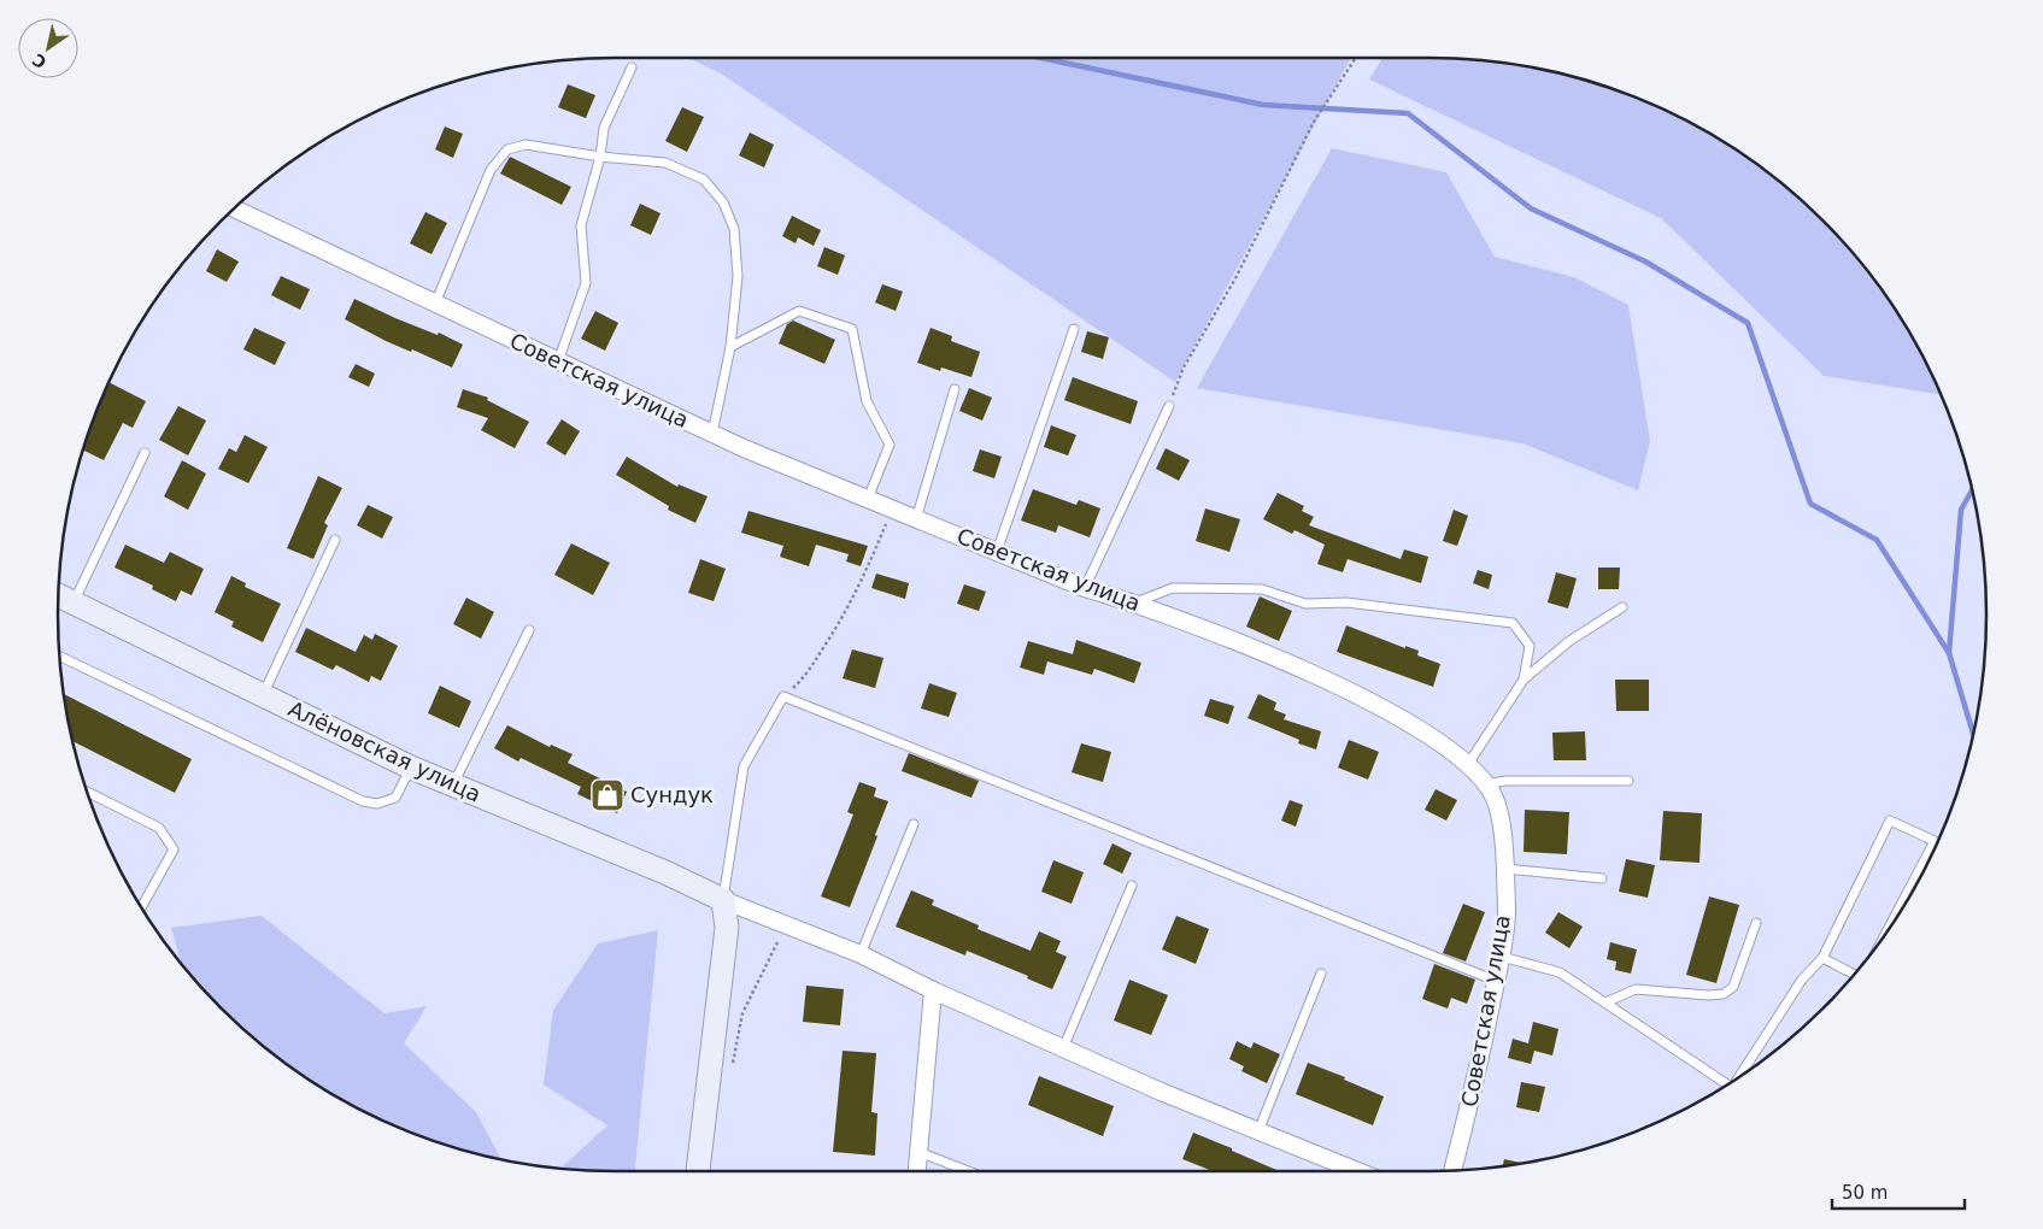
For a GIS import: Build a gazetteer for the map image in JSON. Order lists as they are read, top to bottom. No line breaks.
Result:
{"streets":{"street":["Советская улица","Алёновская улица"]},"places":{"shop":["Сундук"]},"scale_bar":"50 m","north":"bottom left"}
